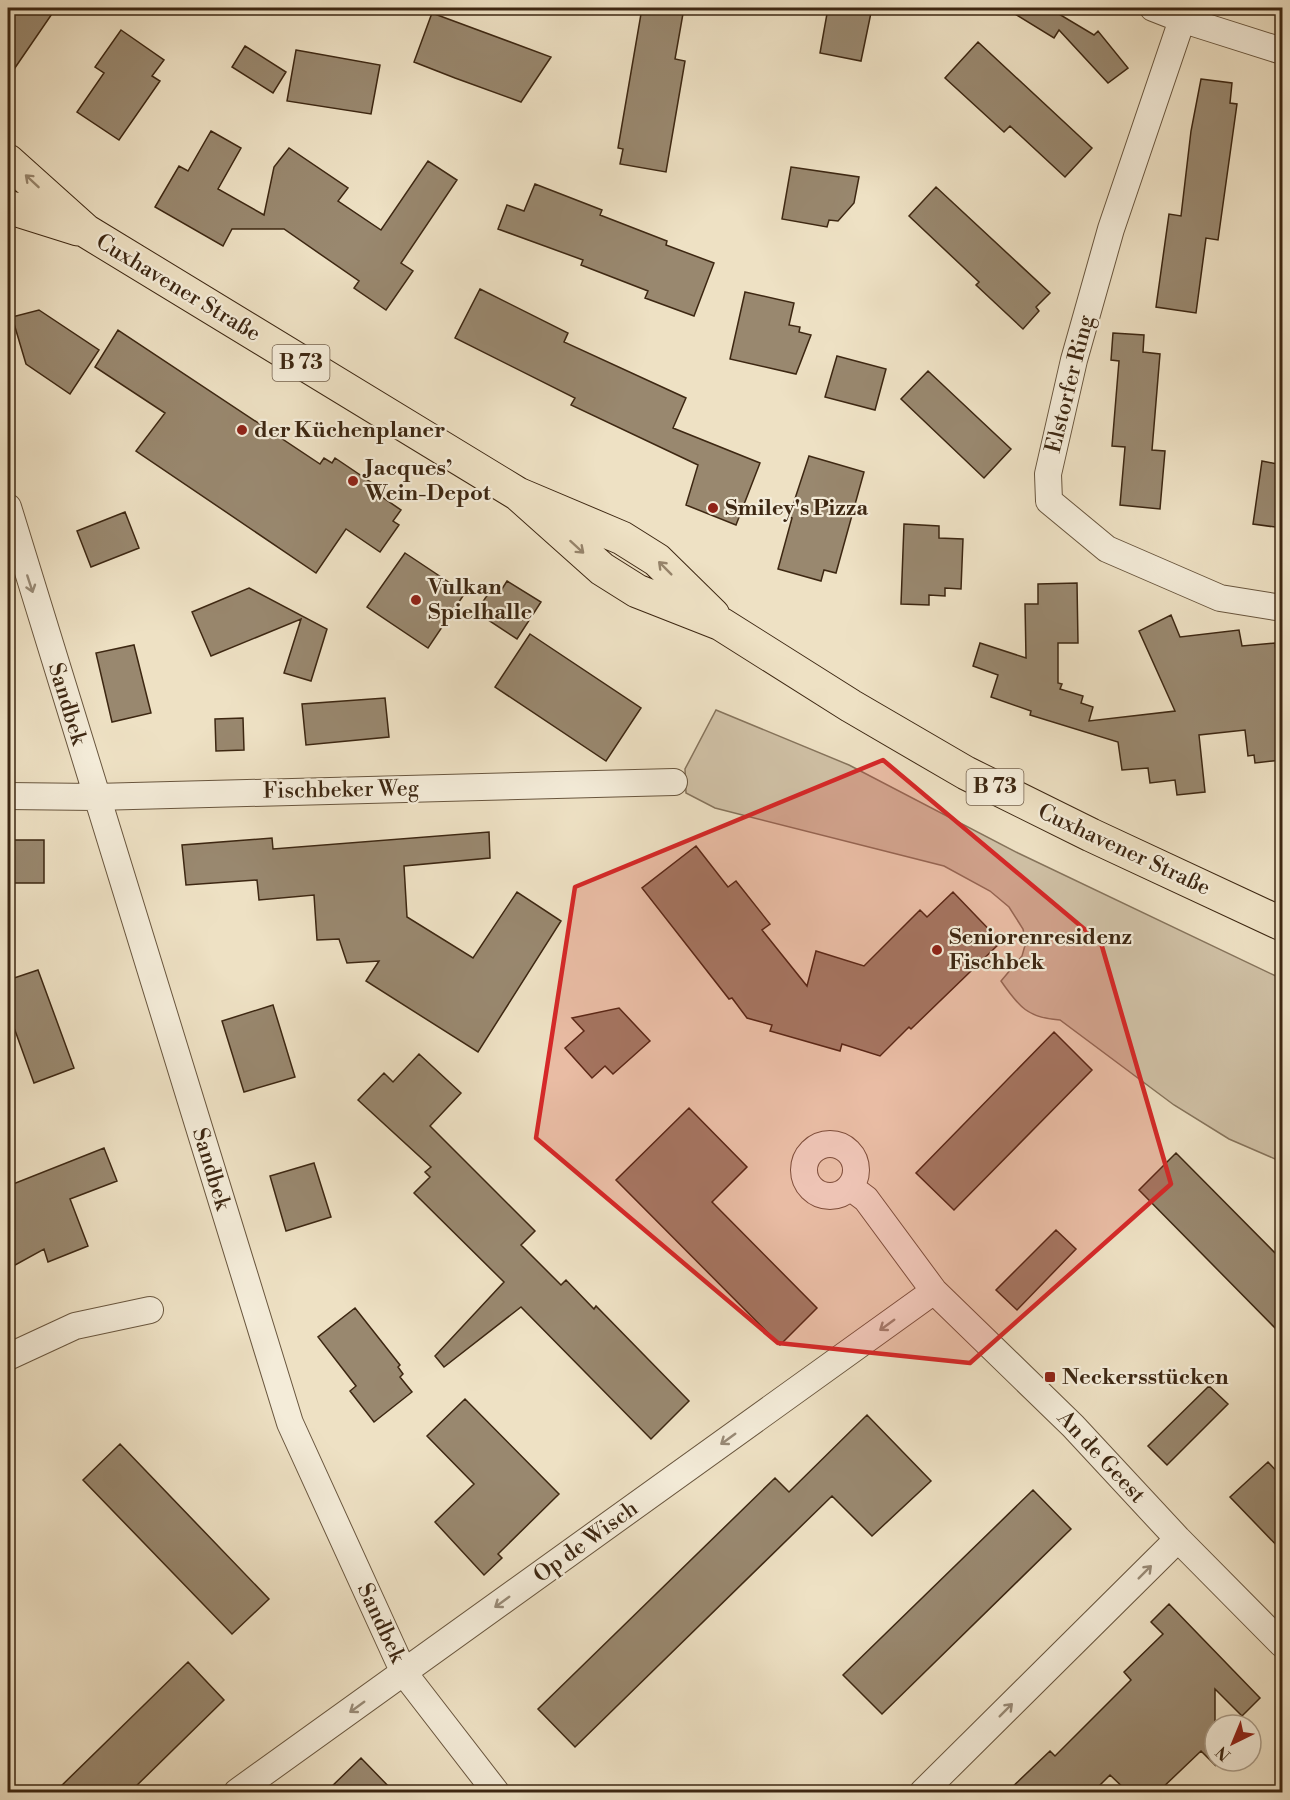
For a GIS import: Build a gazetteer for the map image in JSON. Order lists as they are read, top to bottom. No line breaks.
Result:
{"streets":{"main road":["Cuxhavener Straße","B 73"],"street":["Elstorfer Ring","Sandbek","Fischbeker Weg","An de Geest","Op de Wisch"]},"crossings":[["Sandbek","Fischbeker Weg"],["Sandbek","Op de Wisch"],["An de Geest","Op de Wisch"]],"one_way":["Op de Wisch"],"places":{"other":["der Küchenplaner","Jacques’ Wein-Depot","Smiley's Pizza","Vulkan Spielhalle","Seniorenresidenz Fischbek"],"transit":["Neckersstücken"]},"north":"bottom left"}
